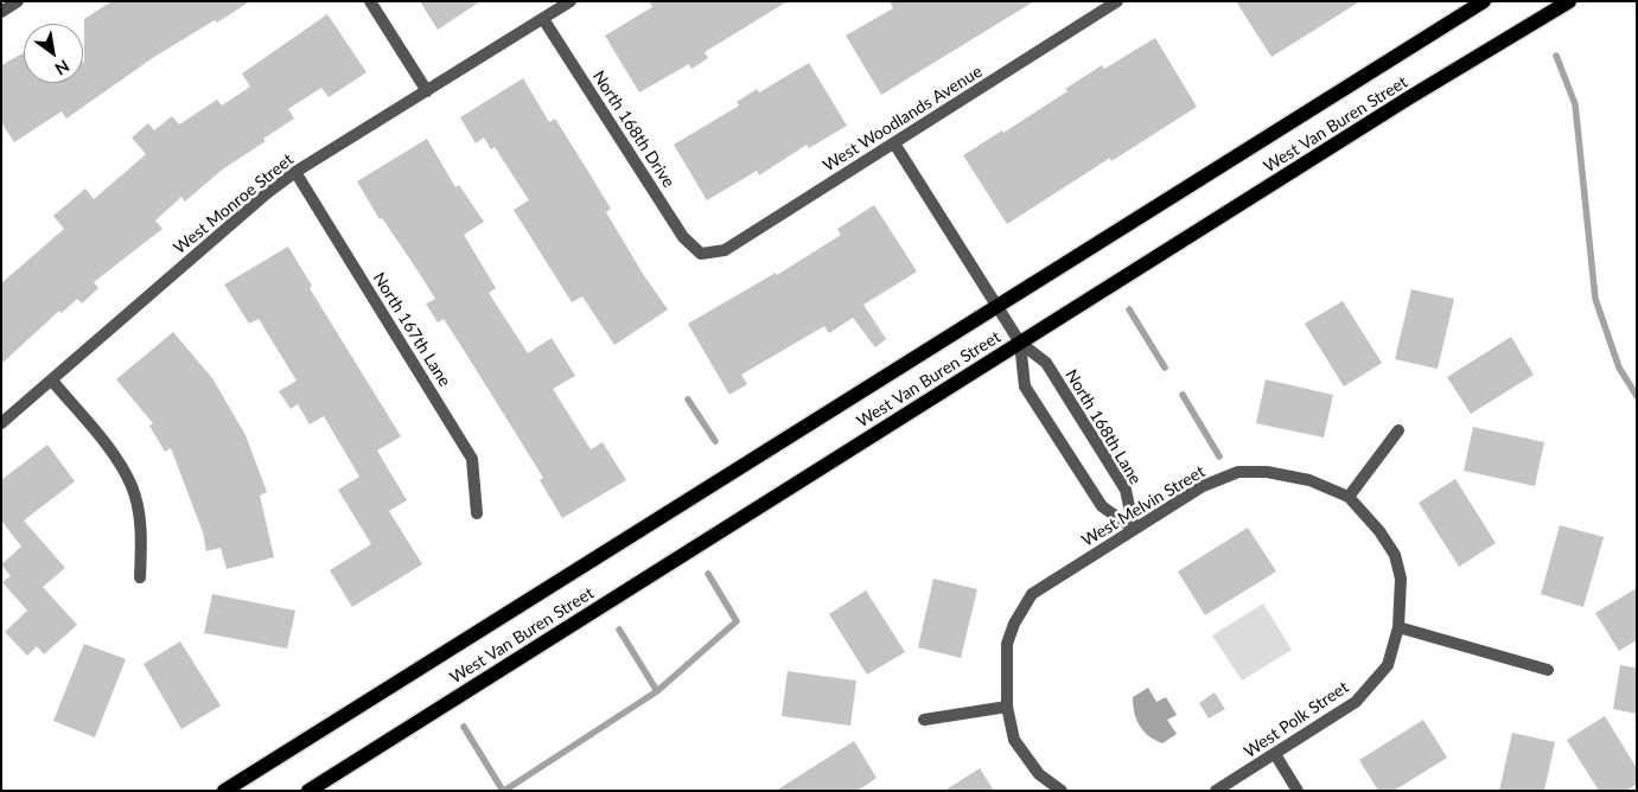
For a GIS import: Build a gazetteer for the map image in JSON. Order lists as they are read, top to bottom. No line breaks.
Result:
{"streets":{"main road":["West Van Buren Street"],"street":["West Woodlands Avenue","North 168th Drive","West Monroe Street","North 167th Lane","North 168th Lane","West Melvin Street","West Polk Street"]},"crossings":[["West Woodlands Avenue","North 168th Drive"],["West Woodlands Avenue","North 168th Lane"],["West Van Buren Street","North 168th Lane"],["North 168th Drive","West Monroe Street"],["West Monroe Street","North 167th Lane"],["North 168th Lane","West Melvin Street"],["West Melvin Street","West Polk Street"]],"north":"bottom right"}
